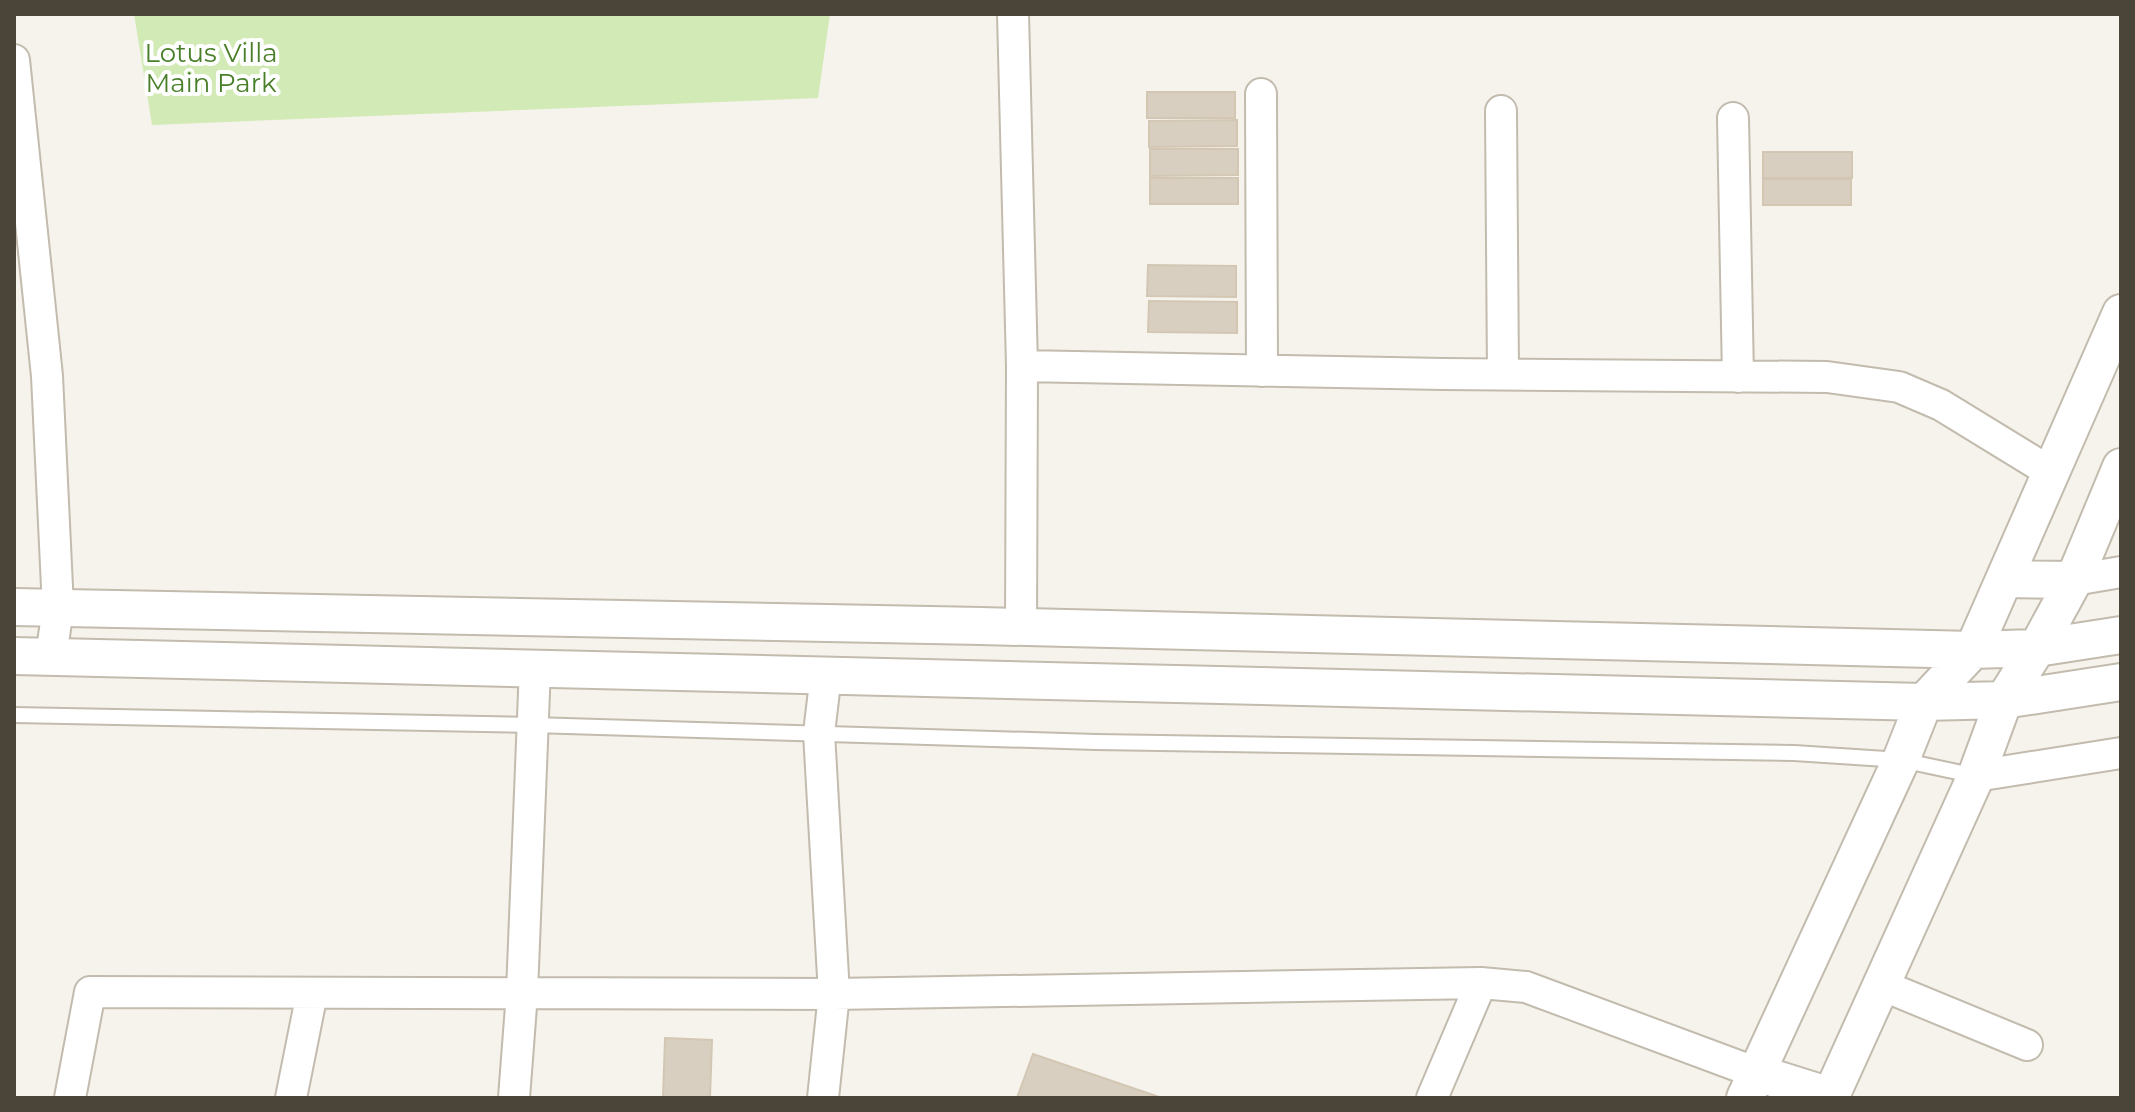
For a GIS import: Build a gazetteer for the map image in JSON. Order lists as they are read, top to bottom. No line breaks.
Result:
{"parks":["Lotus Villa Main Park"]}
